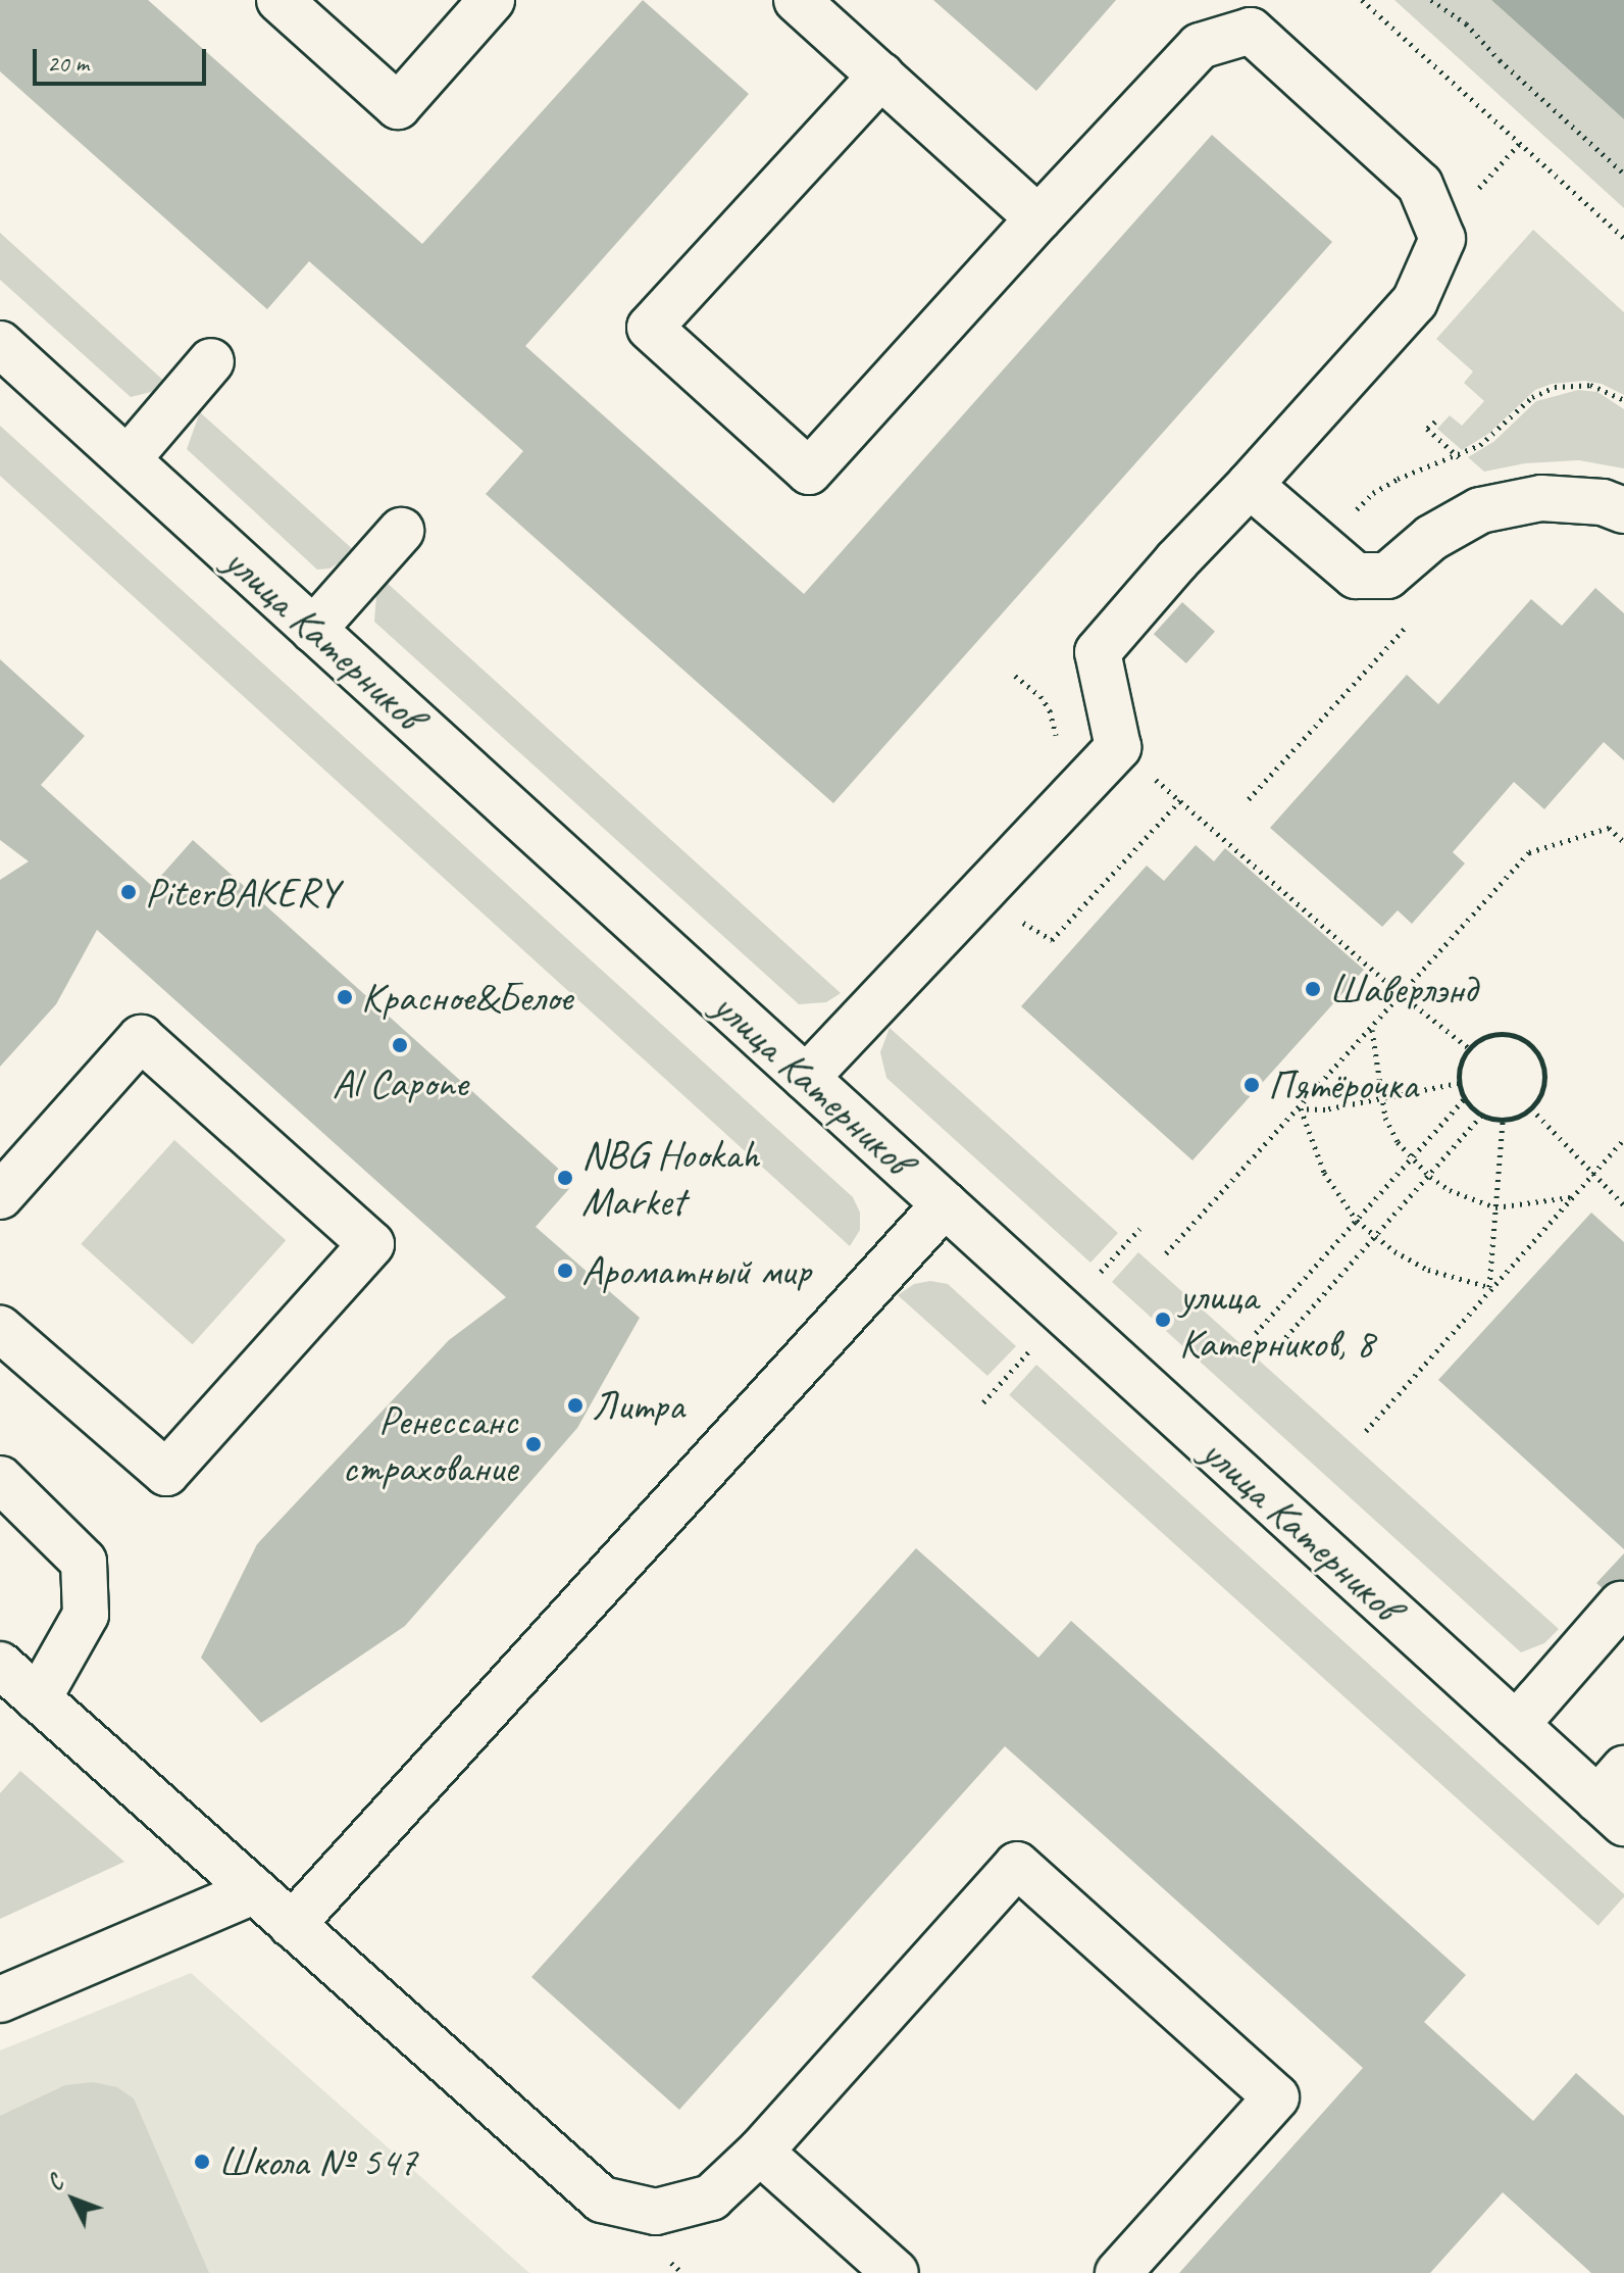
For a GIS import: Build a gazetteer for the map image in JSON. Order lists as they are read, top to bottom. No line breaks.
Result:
{"streets":{"street":["улица Катерников"]},"places":["PiterBAKERY","Шаверлэнд","Красное&Белое","Al Capone","Пятёрочка","NBG Hookah Market","Ароматный мир","улица Катерников, 8","Литра","Ренессанс страхование","Школа № 547"],"scale_bar":"20 m","north":"top left"}
